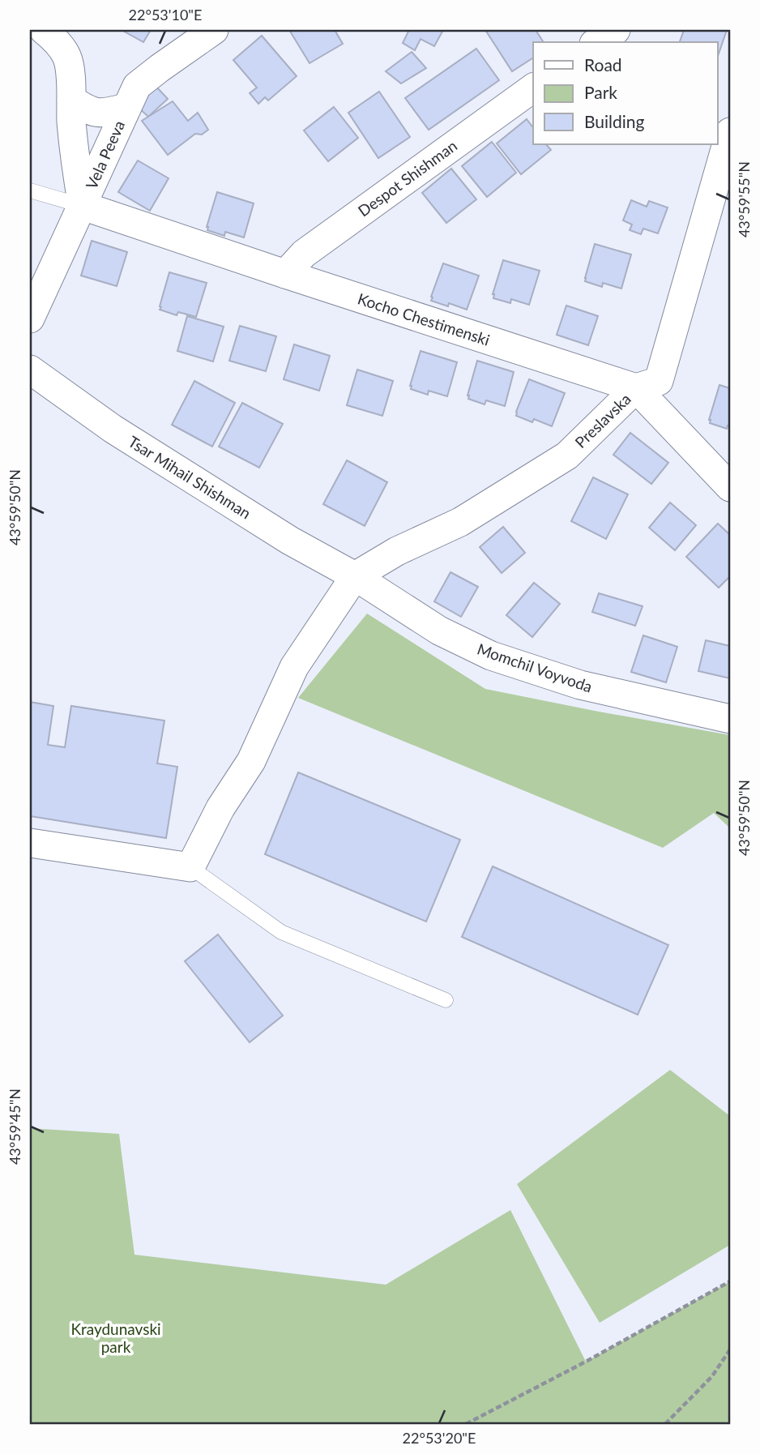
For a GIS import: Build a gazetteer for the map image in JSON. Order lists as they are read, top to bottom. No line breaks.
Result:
{"streets":{"street":["Vela Peeva","Despot Shishman","Kocho Chestimenski","Preslavska","Tsar Mihail Shishman","Momchil Voyvoda"]},"crossings":[["Vela Peeva","Kocho Chestimenski"],["Despot Shishman","Kocho Chestimenski"],["Kocho Chestimenski","Preslavska"],["Preslavska","Tsar Mihail Shishman"],["Preslavska","Momchil Voyvoda"],["Tsar Mihail Shishman","Momchil Voyvoda"]],"parks":["Kraydunavski park"],"legend":["Road","Park","Building"],"coordinates":["22°53'10\"E","43°59'55\"N","43°59'50\"N","43°59'45\"N","22°53'20\"E"]}
